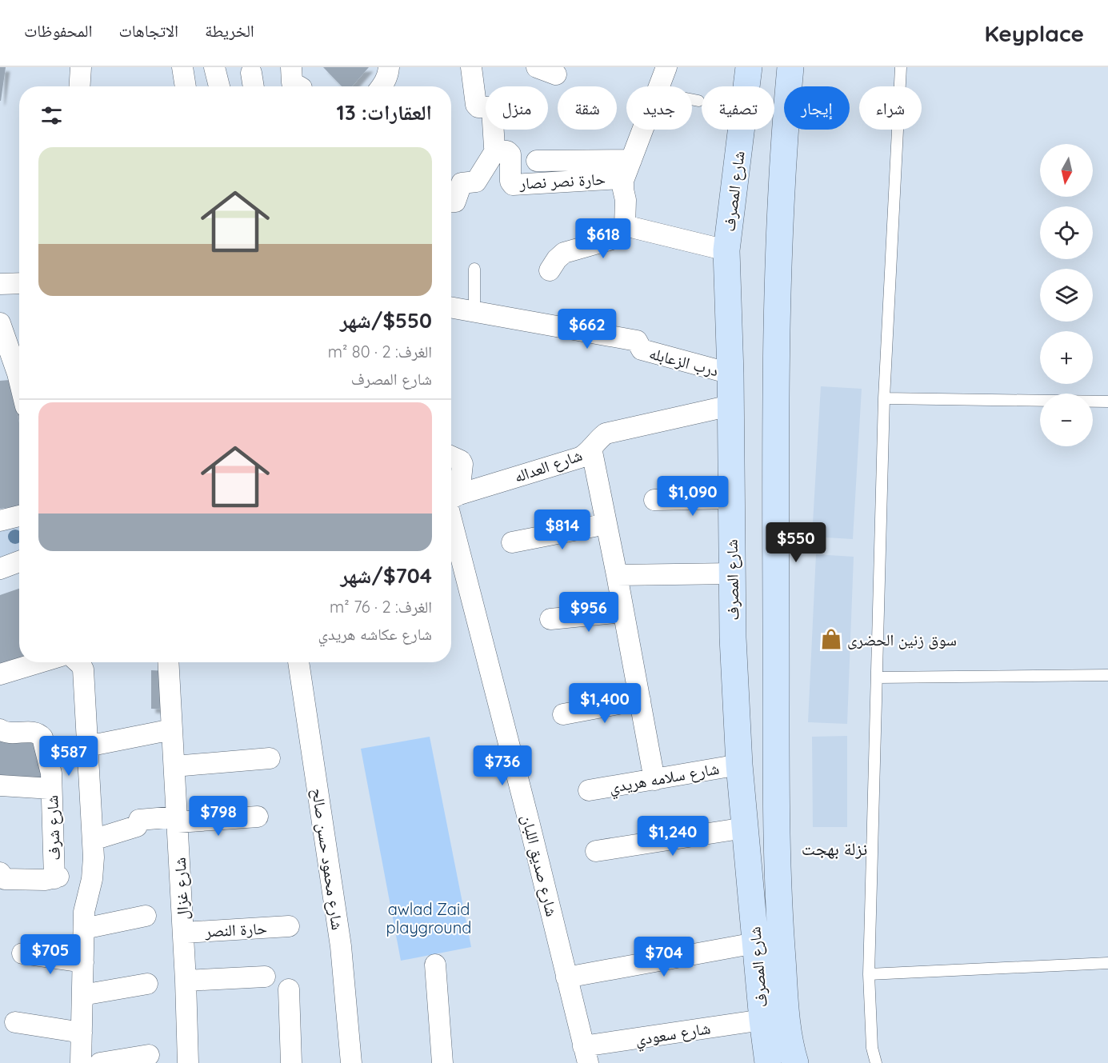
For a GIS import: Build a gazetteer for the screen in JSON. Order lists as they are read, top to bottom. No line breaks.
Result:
{"streets":{"street":["حارة نصر نصار","شارع المصرف","درب الزعابله","شارع العداله","شارع سلامه هريدي","شارع شرف","شارع محمود حسن صالح","شارع صديق اللبان","شارع غزال","حارة النصر","شارع سعودي"]},"crossings":[["شارع المصرف","درب الزعابله"],["شارع المصرف","شارع العداله"],["شارع المصرف","شارع سلامه هريدي"],["شارع المصرف","شارع سعودي"],["شارع صديق اللبان","شارع سعودي"],["شارع غزال","حارة النصر"]],"districts":["نزلة بهجت"],"parks":["awlad Zaid playground"],"places":{"shop":["سوق زنين الحضرى"]},"north":"bottom","page":{"header":"Keyplace","nav":["الخريطة","الاتجاهات","المحفوظات"],"chip":["شراء","إيجار","تصفية","جديد","شقة","منزل"],"heading":"العقارات: 13","map_buttons":["+","−"],"list":[{"name":"$550/شهر","note":"الغرف: 2 · 80 m² · شارع المصرف"},{"name":"$704/شهر","note":"الغرف: 2 · 76 m² · شارع عكاشه هريدي"}],"price":["$618","$662","$1,090","$814","$550","$956","$1,400","$587","$736","$798","$1,240","$705","$704"]}}
